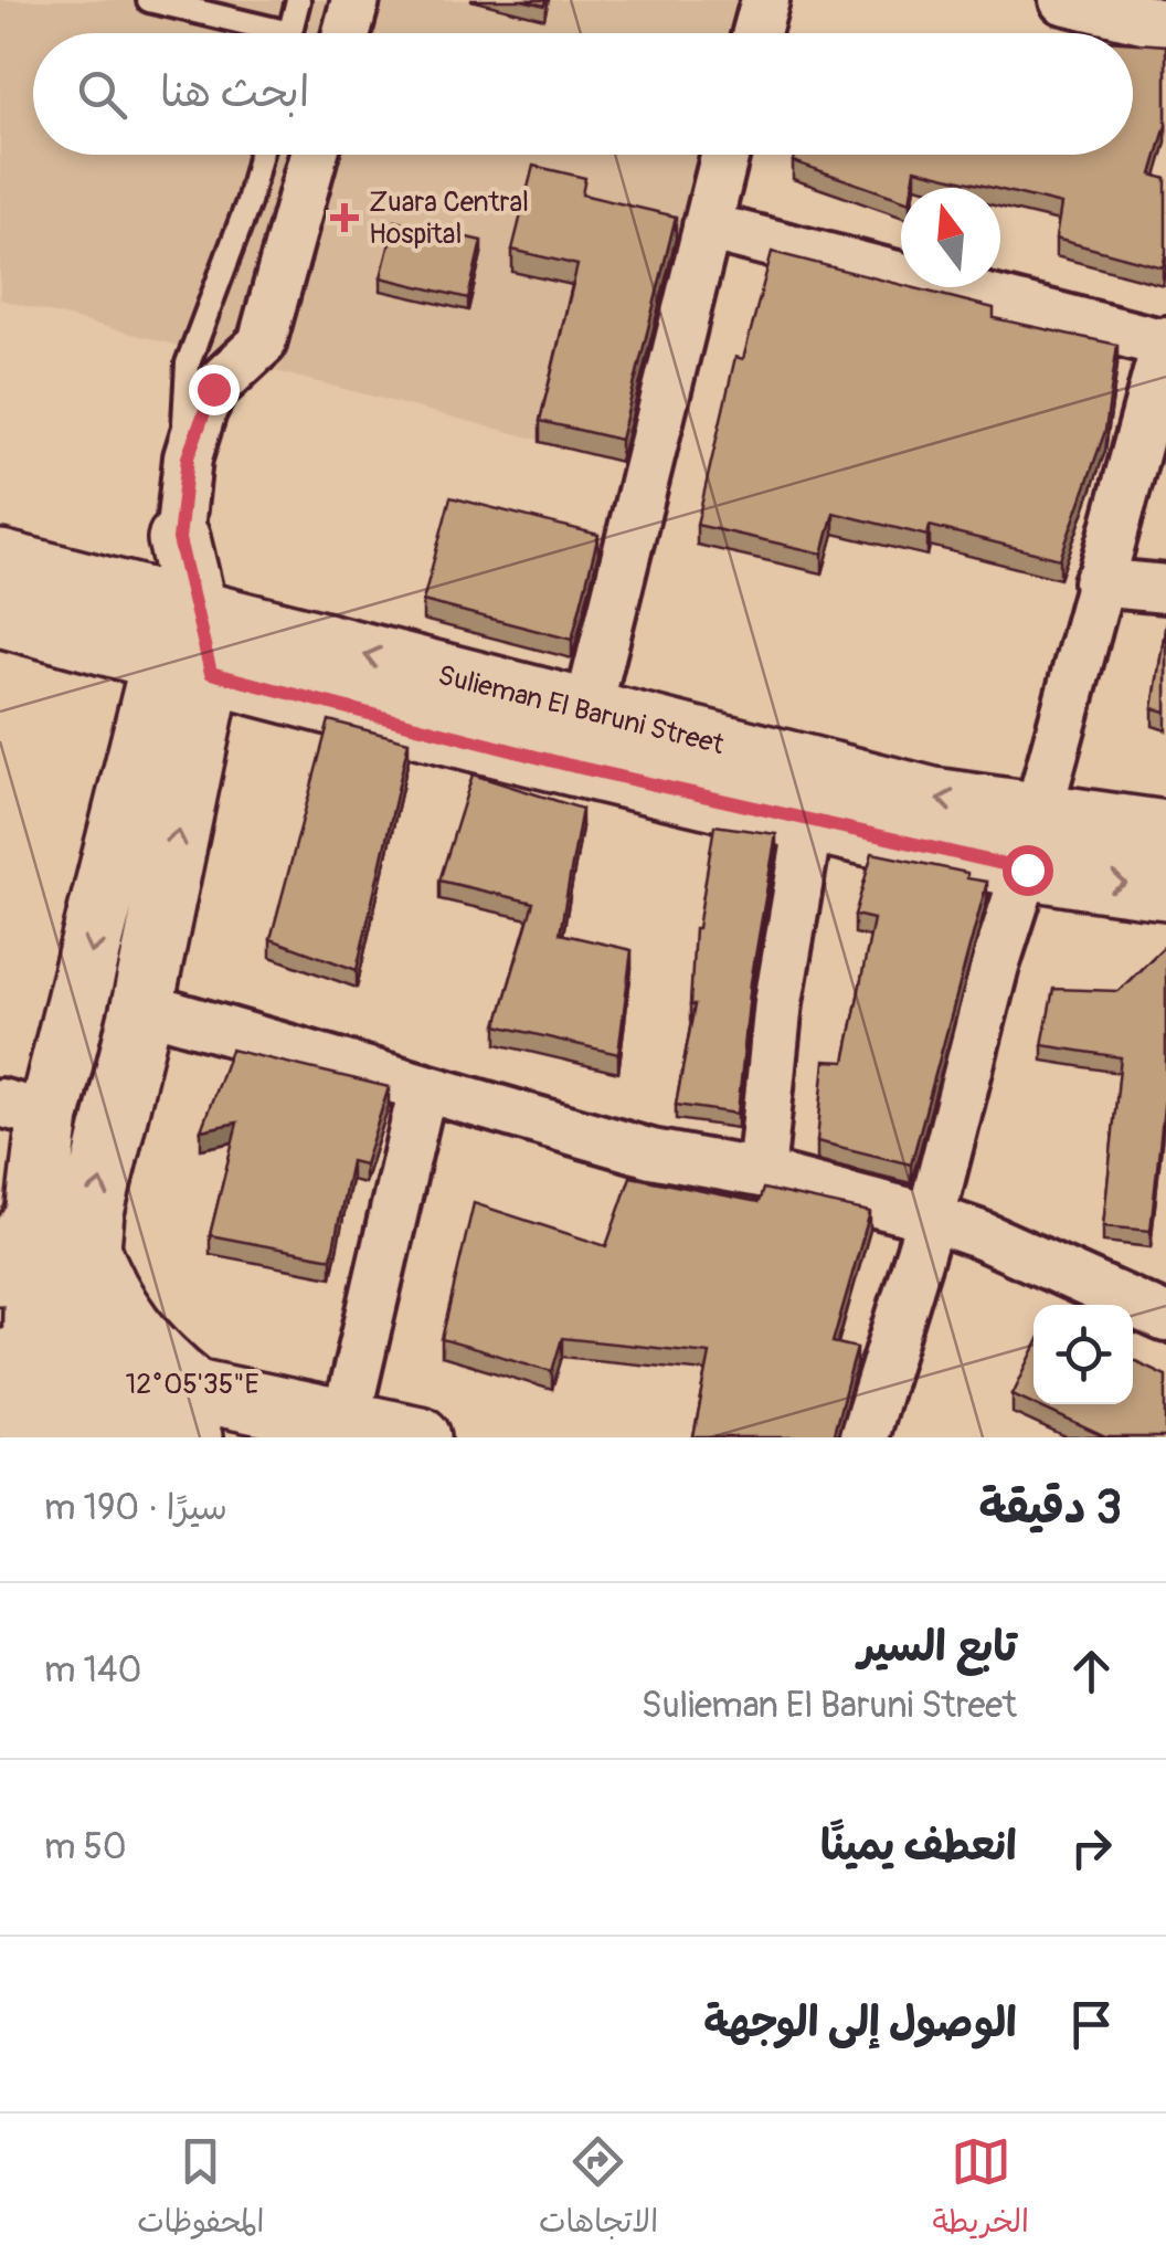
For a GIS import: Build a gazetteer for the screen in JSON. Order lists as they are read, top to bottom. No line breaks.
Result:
{"streets":{"main road":["Sulieman El Baruni Street"]},"places":{"health":["Zuara Central Hospital"]},"north":"top","page":{"search":"ابحث هنا","heading":["3 دقيقة","سيرًا · 190 m"],"list":[["تابع السير","Sulieman El Baruni Street","140 m"],["انعطف يمينًا","50 m"],"الوصول إلى الوجهة"],"nav":["الخريطة","الاتجاهات","المحفوظات"]},"coordinates":["12°05'35\"E"]}
